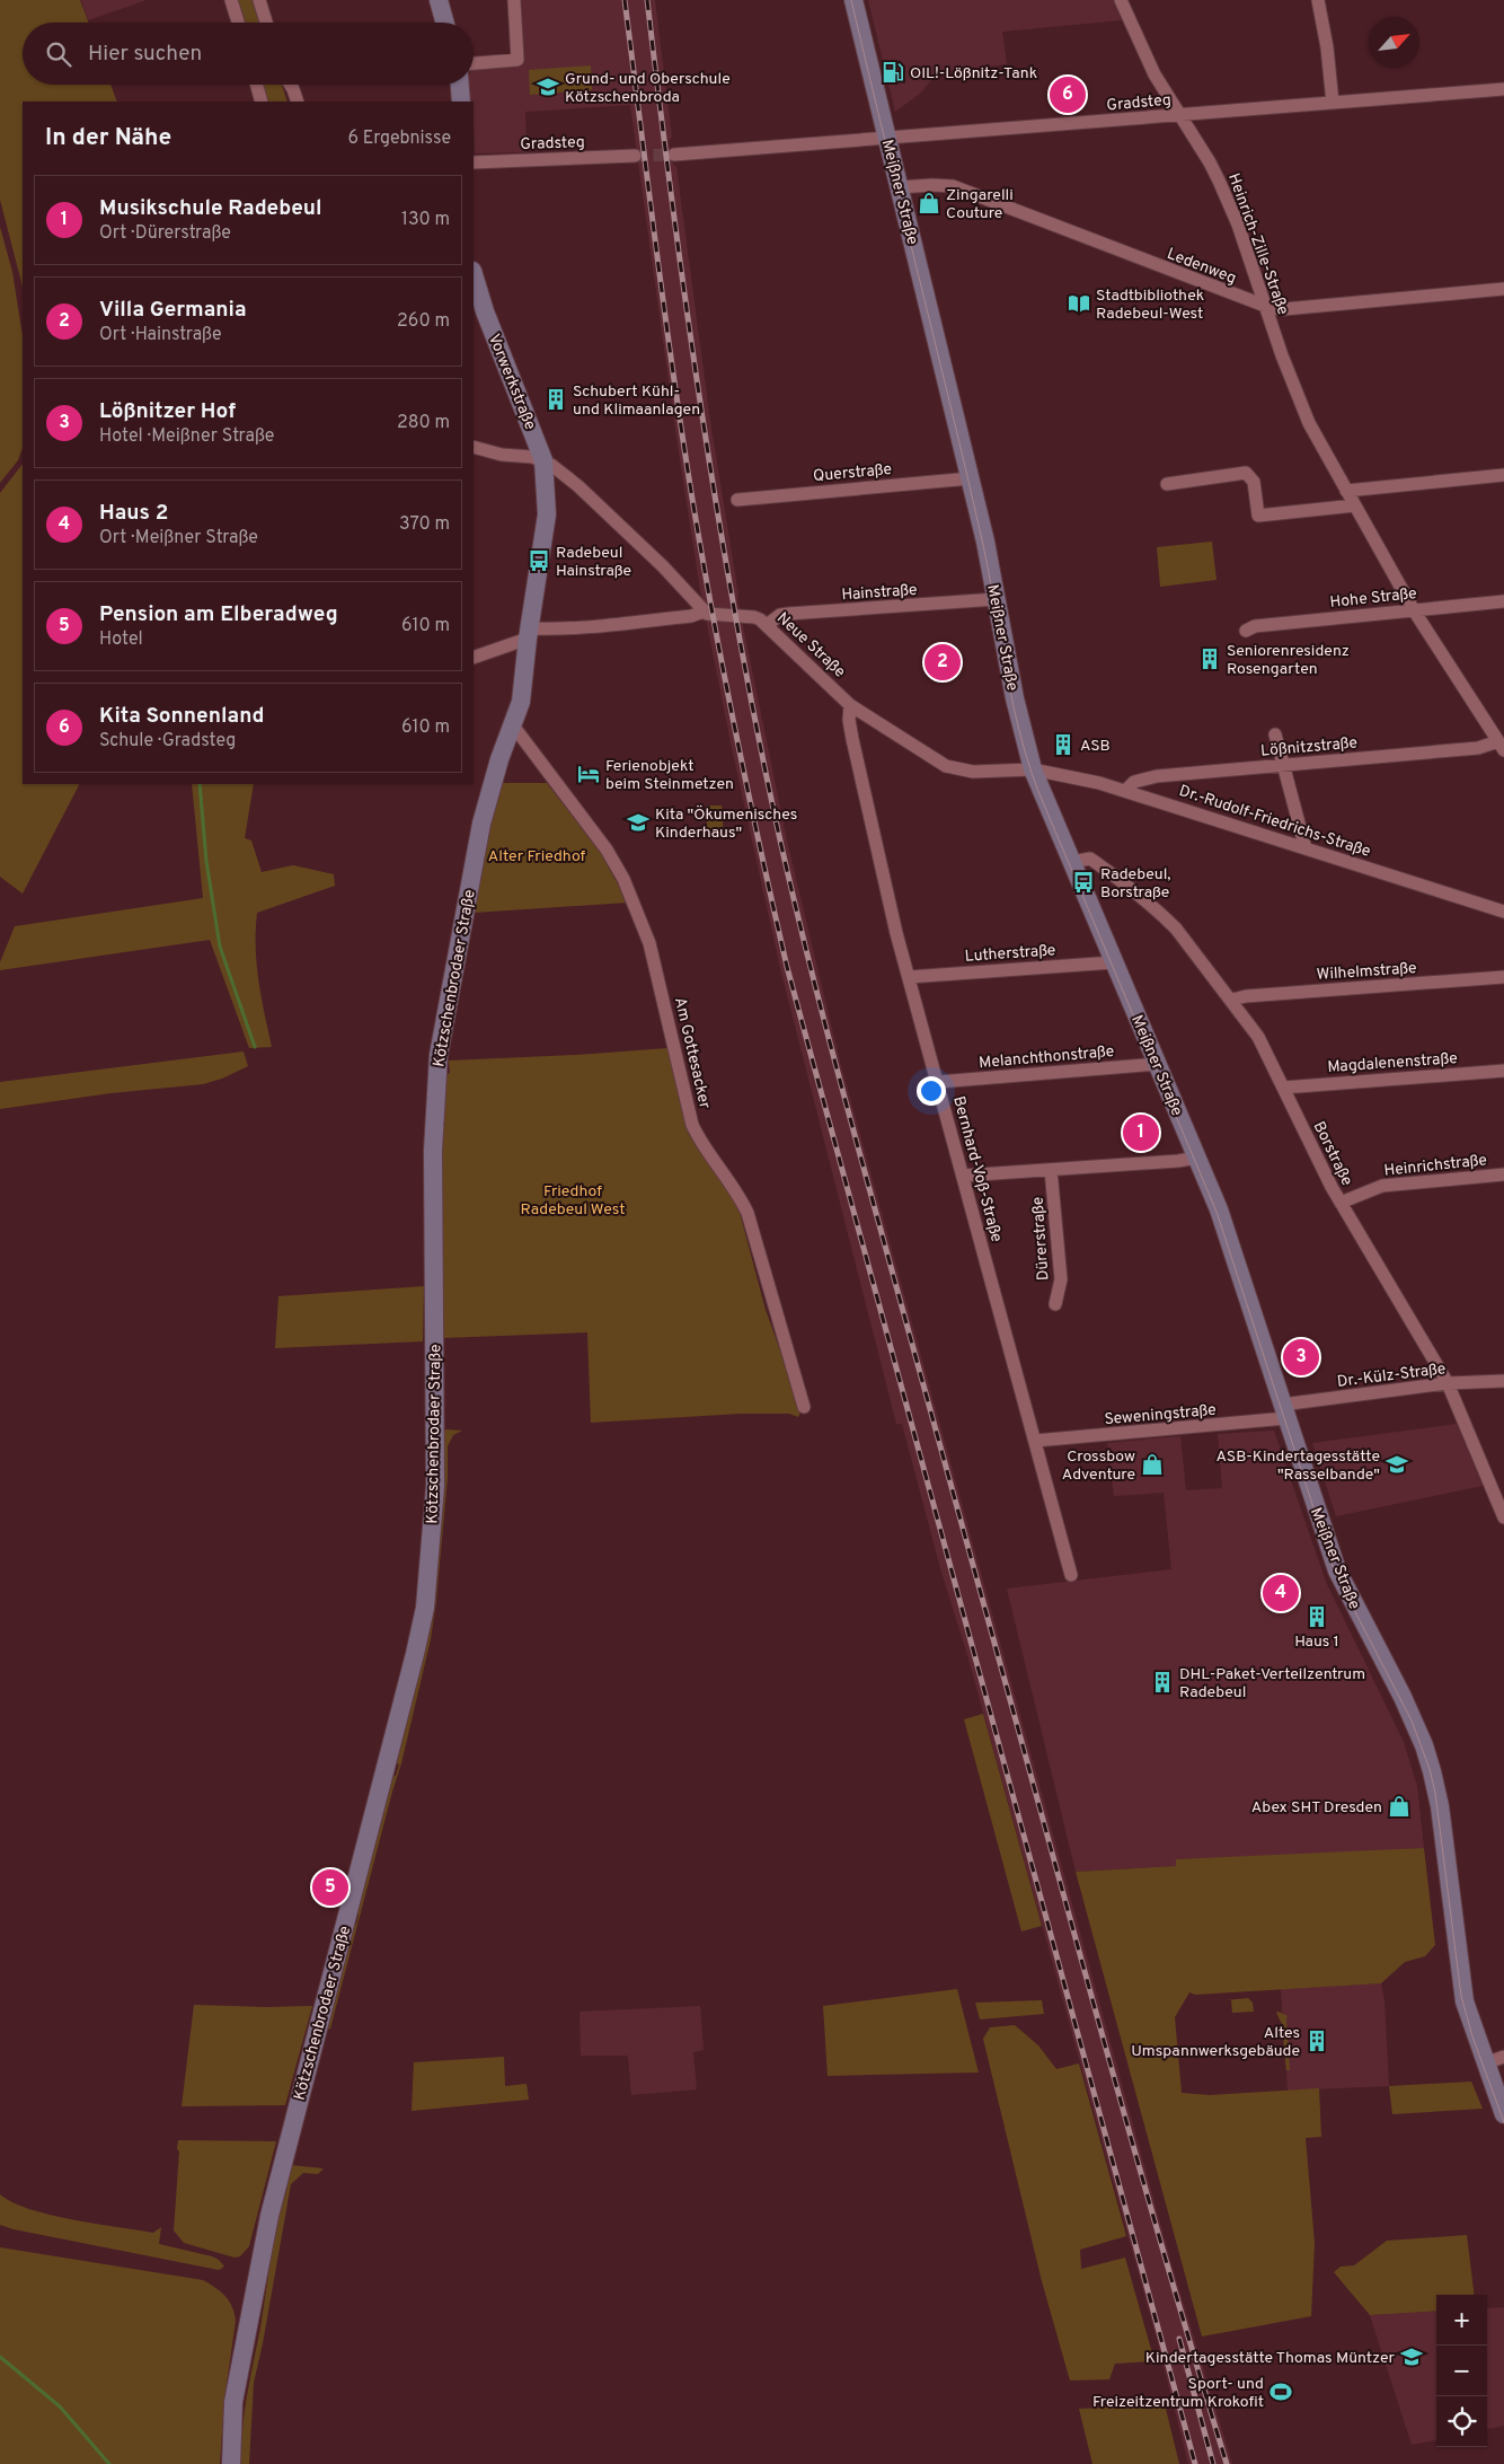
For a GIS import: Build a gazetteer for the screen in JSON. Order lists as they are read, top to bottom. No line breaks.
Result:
{"streets":{"street":["Gradsteg","Meißner Straße","Heinrich-Zille-Straße","Ledenweg","Vorwerkstraße","Querstraße","Hainstraße","Hohe Straße","Neue Straße","Lößnitzstraße","Dr.-Rudolf-Friedrichs-Straße","Lutherstraße","Wilhelmstraße","Kötzschenbrodaer Straße","Am Gottesacker","Melanchthonstraße","Magdalenenstraße","Borstraße","Heinrichstraße","Bernhard-Voß-Straße","Dürerstraße","Dr.-Külz-Straße","Seweningstraße"]},"crossings":[["Gradsteg","Meißner Straße"],["Gradsteg","Heinrich-Zille-Straße"],["Meißner Straße","Ledenweg"],["Meißner Straße","Querstraße"],["Meißner Straße","Hainstraße"],["Meißner Straße","Neue Straße"],["Meißner Straße","Dr.-Rudolf-Friedrichs-Straße"],["Meißner Straße","Lutherstraße"],["Meißner Straße","Melanchthonstraße"],["Meißner Straße","Borstraße"],["Meißner Straße","Dr.-Külz-Straße"],["Meißner Straße","Seweningstraße"],["Heinrich-Zille-Straße","Ledenweg"],["Heinrich-Zille-Straße","Hohe Straße"],["Heinrich-Zille-Straße","Lößnitzstraße"],["Vorwerkstraße","Kötzschenbrodaer Straße"],["Hainstraße","Neue Straße"],["Neue Straße","Dr.-Rudolf-Friedrichs-Straße"],["Neue Straße","Bernhard-Voß-Straße"],["Lößnitzstraße","Dr.-Rudolf-Friedrichs-Straße"],["Lutherstraße","Bernhard-Voß-Straße"],["Wilhelmstraße","Borstraße"],["Kötzschenbrodaer Straße","Am Gottesacker"],["Melanchthonstraße","Bernhard-Voß-Straße"],["Magdalenenstraße","Borstraße"],["Borstraße","Heinrichstraße"],["Borstraße","Dr.-Külz-Straße"],["Bernhard-Voß-Straße","Seweningstraße"],["Dr.-Külz-Straße","Seweningstraße"]],"parks":["Alter Friedhof","Friedhof Radebeul West"],"places":{"fuel station":["OIL!-Lößnitz-Tank"],"school or university":["Grund- und Oberschule Kötzschenbroda","Kita \"Ökumenisches Kinderhaus\"","ASB-Kindertagesstätte \"Rasselbande\"","Kindertagesstätte Thomas Müntzer"],"shop":["Zingarelli Couture","Crossbow Adventure","Abex SHT Dresden"],"library":["Stadtbibliothek Radebeul-West"],"building":["Schubert Kühl- und Klimaanlagen","Seniorenresidenz Rosengarten","ASB","Haus 1","DHL-Paket-Verteilzentrum Radebeul","Altes Umspannwerksgebäude"],"bus stop":["Radebeul Hainstraße","Radebeul, Borstraße"],"hotel":["Ferienobjekt beim Steinmetzen"],"sports":["Sport- und Freizeitzentrum Krokofit"]},"north":"top right","page":{"search":"Hier suchen","pins":["6","2","1","3","4","5"],"heading":["In der Nähe","6 Ergebnisse"],"list":[{"mark":"1","name":"Musikschule Radebeul","note":"Ort · Dürerstraße","value":"130 m"},{"mark":"2","name":"Villa Germania","note":"Ort · Hainstraße","value":"260 m"},{"mark":"3","name":"Lößnitzer Hof","note":"Hotel · Meißner Straße","value":"280 m"},{"mark":"4","name":"Haus 2","note":"Ort · Meißner Straße","value":"370 m"},{"mark":"5","name":"Pension am Elberadweg","note":"Hotel","value":"610 m"},{"mark":"6","name":"Kita Sonnenland","note":"Schule · Gradsteg","value":"610 m"}],"map_buttons":["+","−"]}}
